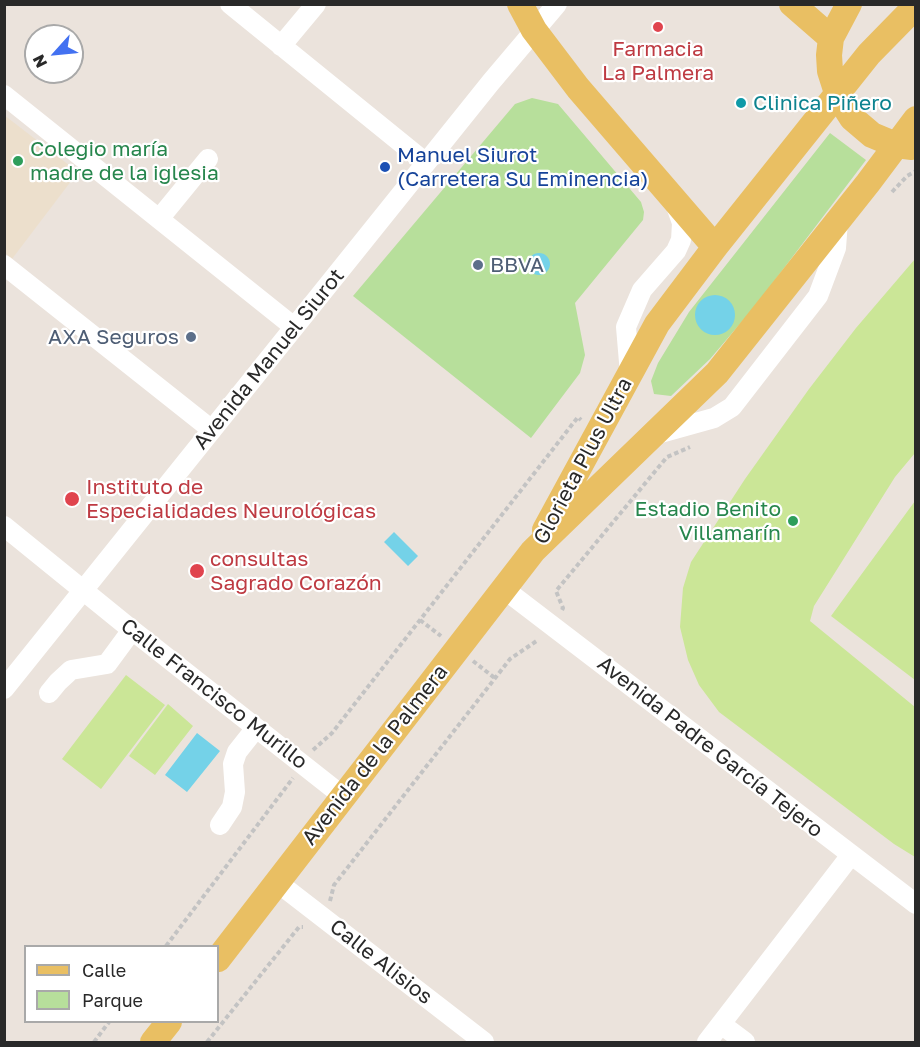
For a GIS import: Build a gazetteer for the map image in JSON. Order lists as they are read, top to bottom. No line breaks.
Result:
{"streets":{"main road":["Glorieta Plus Ultra","Avenida de la Palmera"],"street":["Avenida Manuel Siurot","Calle Francisco Murillo","Avenida Padre García Tejero","Calle Alisios"]},"crossings":[["Avenida Manuel Siurot","Calle Francisco Murillo"],["Glorieta Plus Ultra","Avenida de la Palmera"],["Calle Francisco Murillo","Avenida de la Palmera"],["Avenida Padre García Tejero","Avenida de la Palmera"],["Avenida de la Palmera","Calle Alisios"]],"places":["Farmacia La Palmera","Clinica Piñero","Colegio maría madre de la iglesia","Manuel Siurot (Carretera Su Eminencia)","BBVA","AXA Seguros","Instituto de Especialidades Neurológicas","Estadio Benito Villamarín","consultas Sagrado Corazón"],"legend":["Calle","Parque"],"north":"bottom left"}
